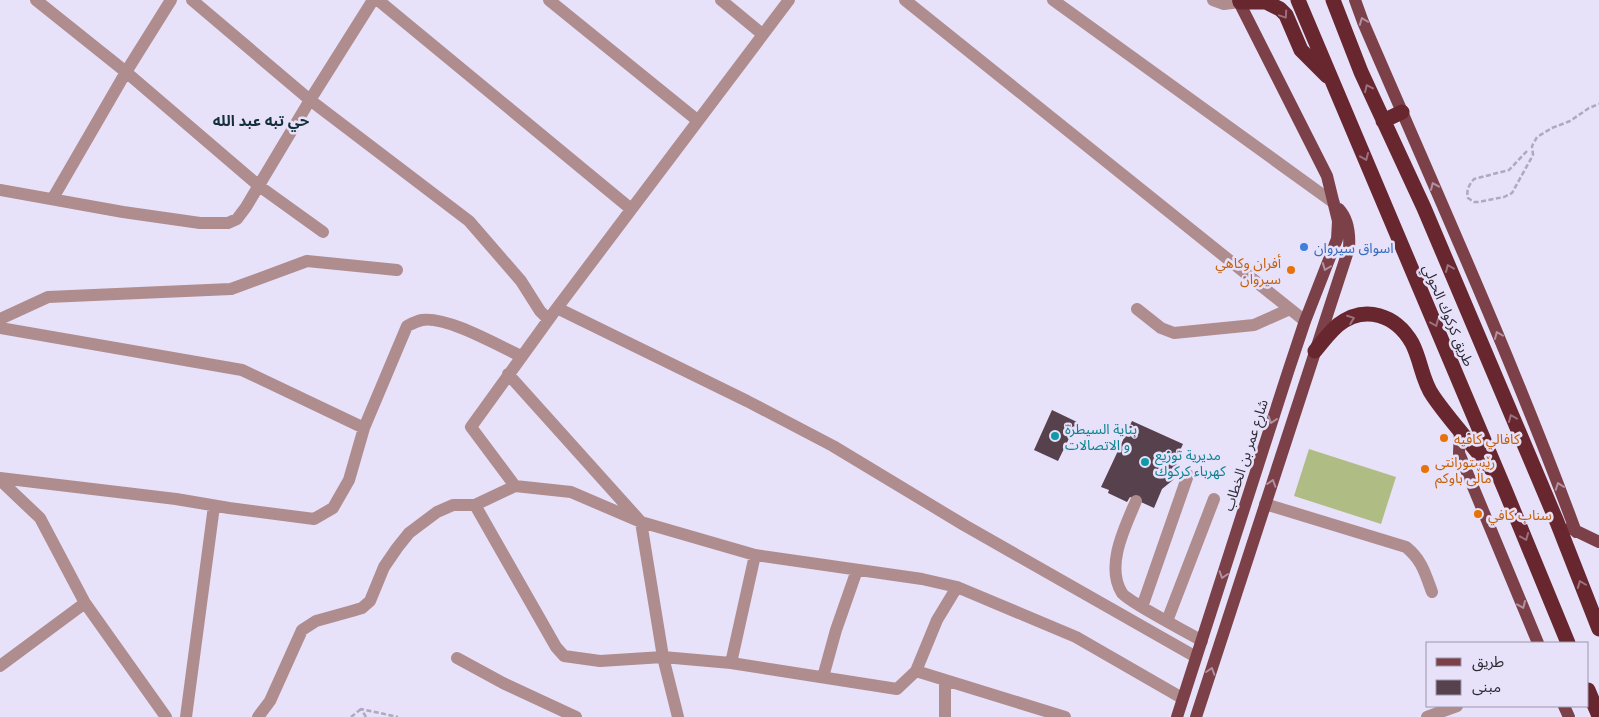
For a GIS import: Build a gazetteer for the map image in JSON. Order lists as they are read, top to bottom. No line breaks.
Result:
{"streets":{"highway":["طريق كركوك الحولي"],"main road":["شارع عمر بن الخطاب"]},"districts":["حي تبه عبد الله"],"places":["اسواق سيروان","أفران وكاهي سيروان","بناية السيطرة و الاتصالات","كافالي كافيه","مديرية توزيع كهرباء كركوك","رێستورانتی ماڵی باوکم","سناب كافي"],"legend":["طريق","مبنى"]}
